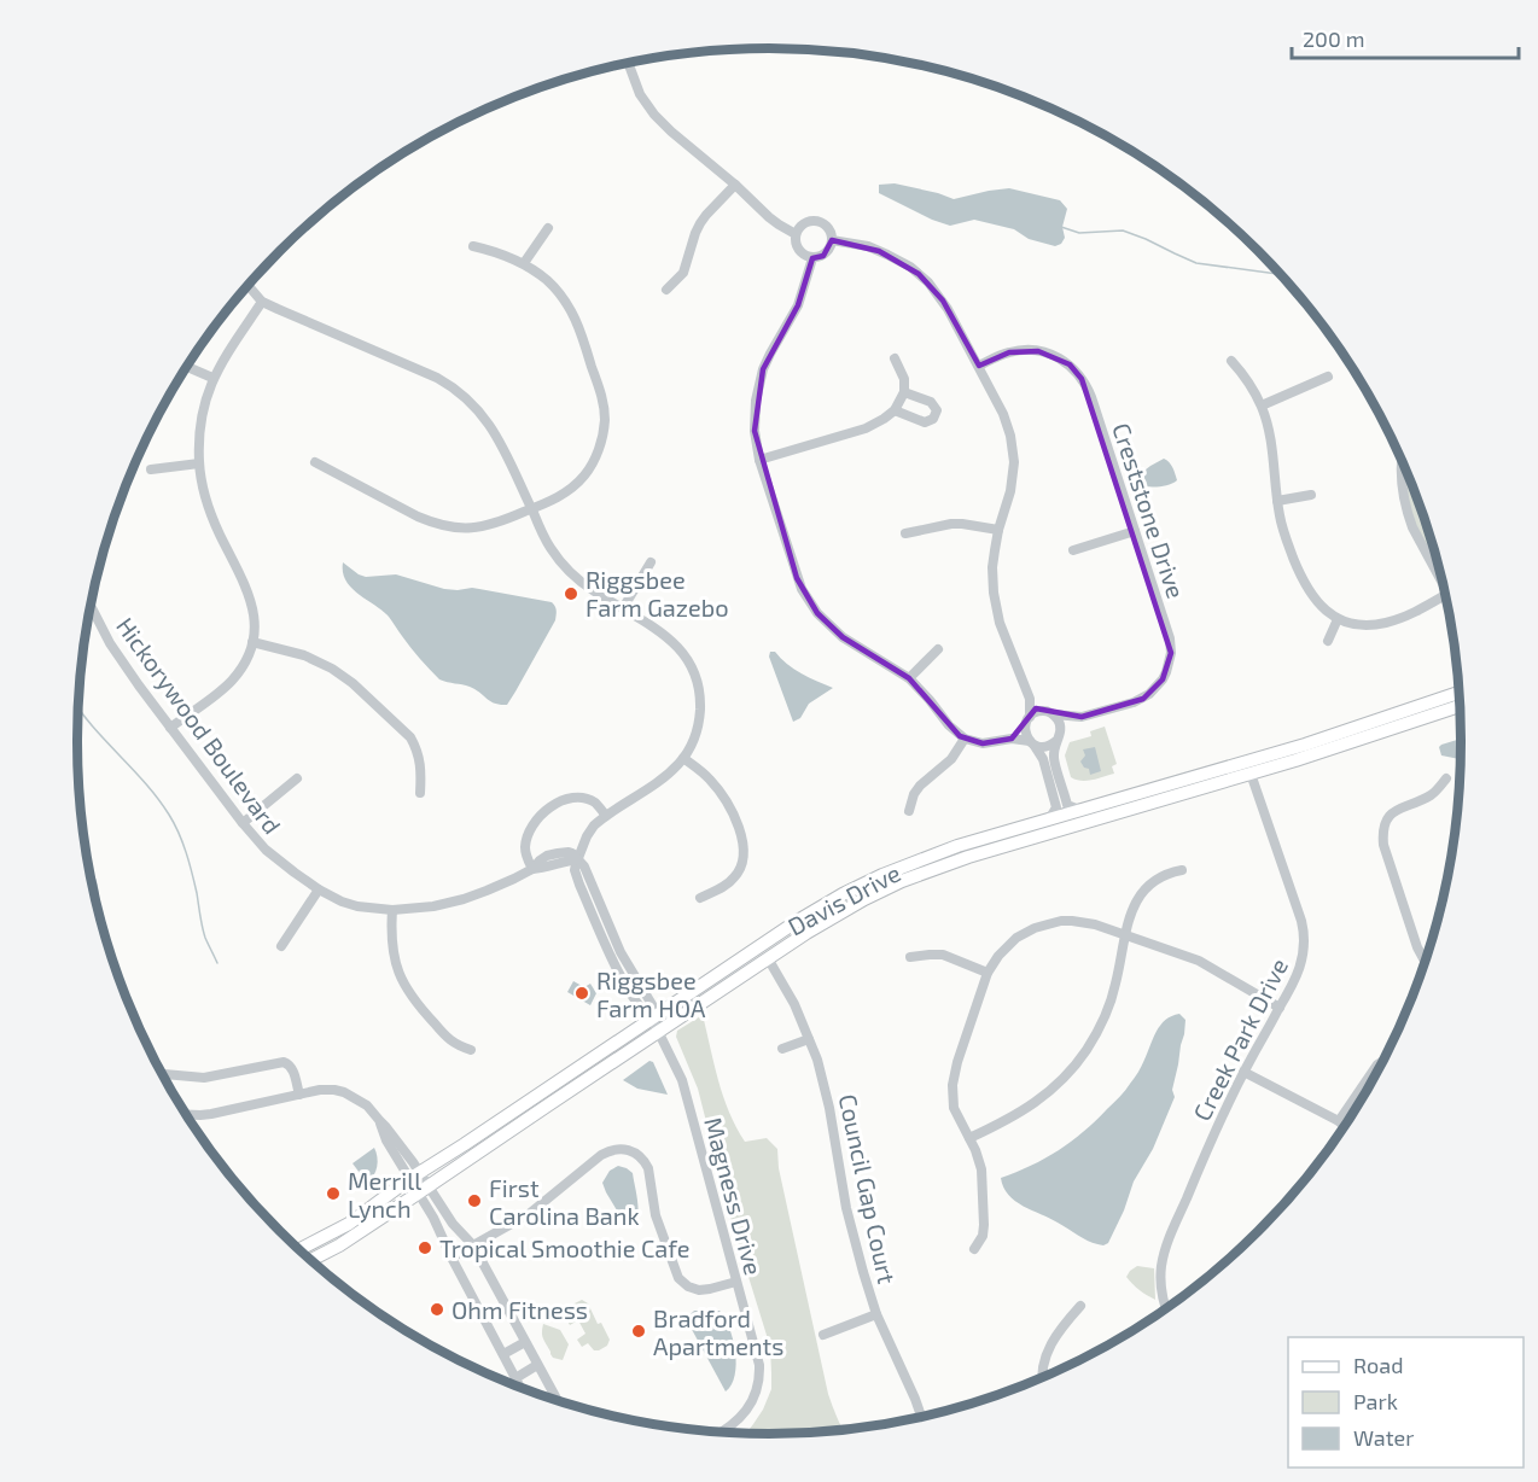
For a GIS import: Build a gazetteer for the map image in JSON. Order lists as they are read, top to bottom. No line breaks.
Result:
{"streets":{"main road":["Davis Drive"],"street":["Creststone Drive","Hickorywood Boulevard","Creek Park Drive","Council Gap Court","Magness Drive"]},"crossings":[["Hickorywood Boulevard","Magness Drive"],["Davis Drive","Creek Park Drive"],["Davis Drive","Council Gap Court"],["Davis Drive","Magness Drive"]],"places":["Riggsbee Farm Gazebo","Riggsbee Farm HOA","Merrill Lynch","First Carolina Bank","Tropical Smoothie Cafe","Ohm Fitness","Bradford Apartments"],"legend":["Road","Park","Water"],"scale_bar":"200 m"}
